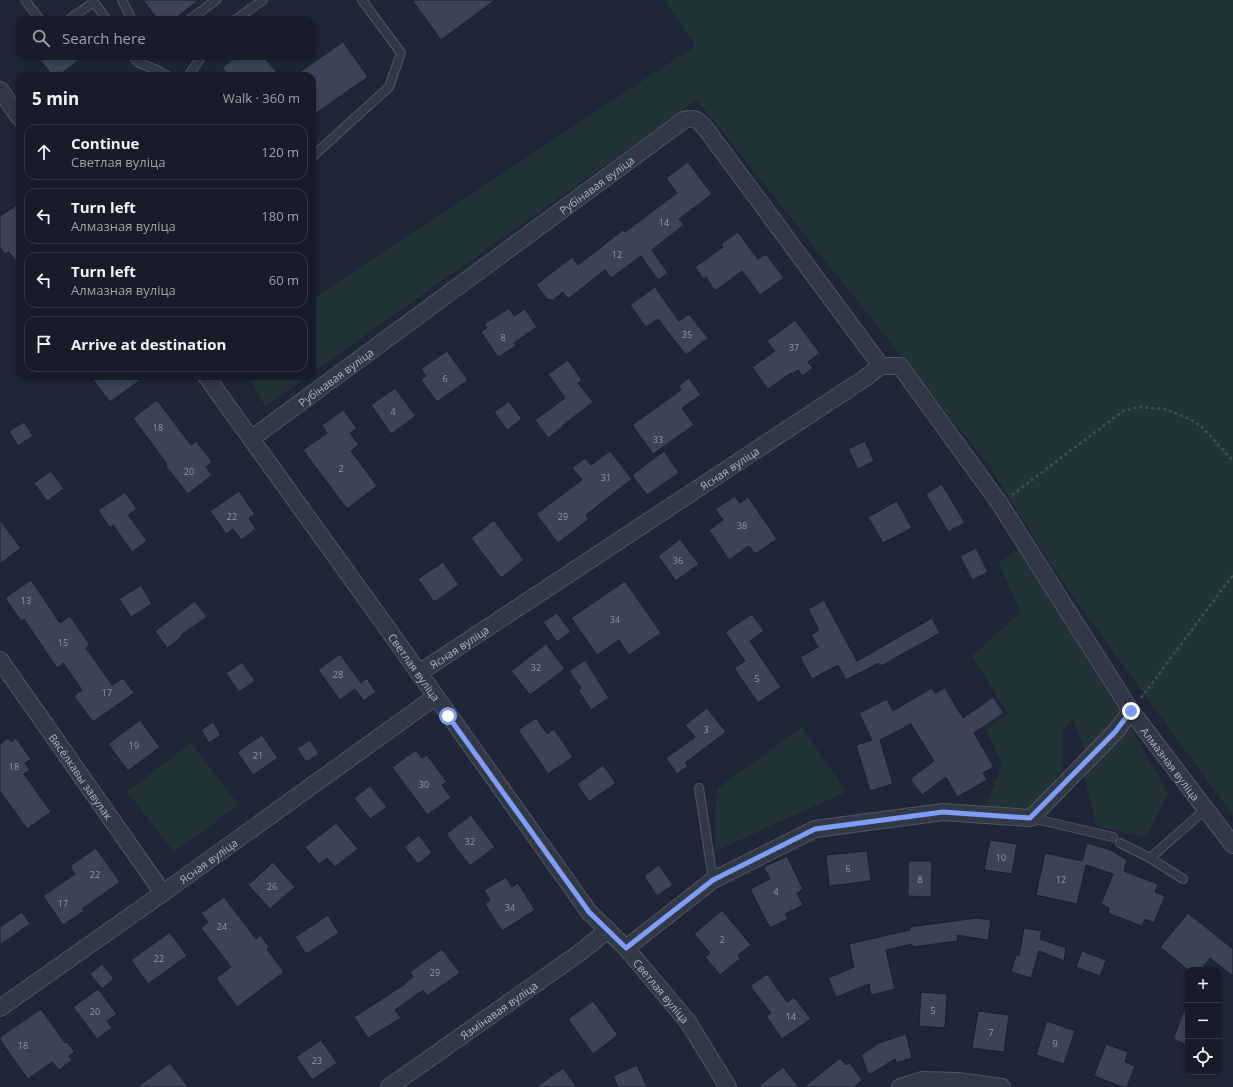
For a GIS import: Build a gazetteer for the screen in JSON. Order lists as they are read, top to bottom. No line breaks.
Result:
{"streets":{"street":["Рубінавая вуліца","Ясная вуліца","Светлая вуліца","Алмазная вуліца","Вясёлкавы завулак","Язмінавая вуліца"]},"crossings":[["Рубінавая вуліца","Ясная вуліца"],["Рубінавая вуліца","Светлая вуліца"],["Ясная вуліца","Светлая вуліца"],["Ясная вуліца","Вясёлкавы завулак"],["Светлая вуліца","Язмінавая вуліца"]],"house_numbers":["14","12","35","8","37","6","4","18","33","2","20","31","22","29","38","36","13","34","15","32","28","5","17","3","19","21","18","30","32","10","6","22","8","12","26","4","17","34","24","2","22","29","5","20","14","7","9","18","23"],"page":{"search":"Search here","heading":["5 min","Walk · 360 m"],"list":[["Continue","Светлая вуліца","120 m"],["Turn left","Алмазная вуліца","180 m"],["Turn left","Алмазная вуліца","60 m"],"Arrive at destination"],"map_buttons":["+","−"]}}
